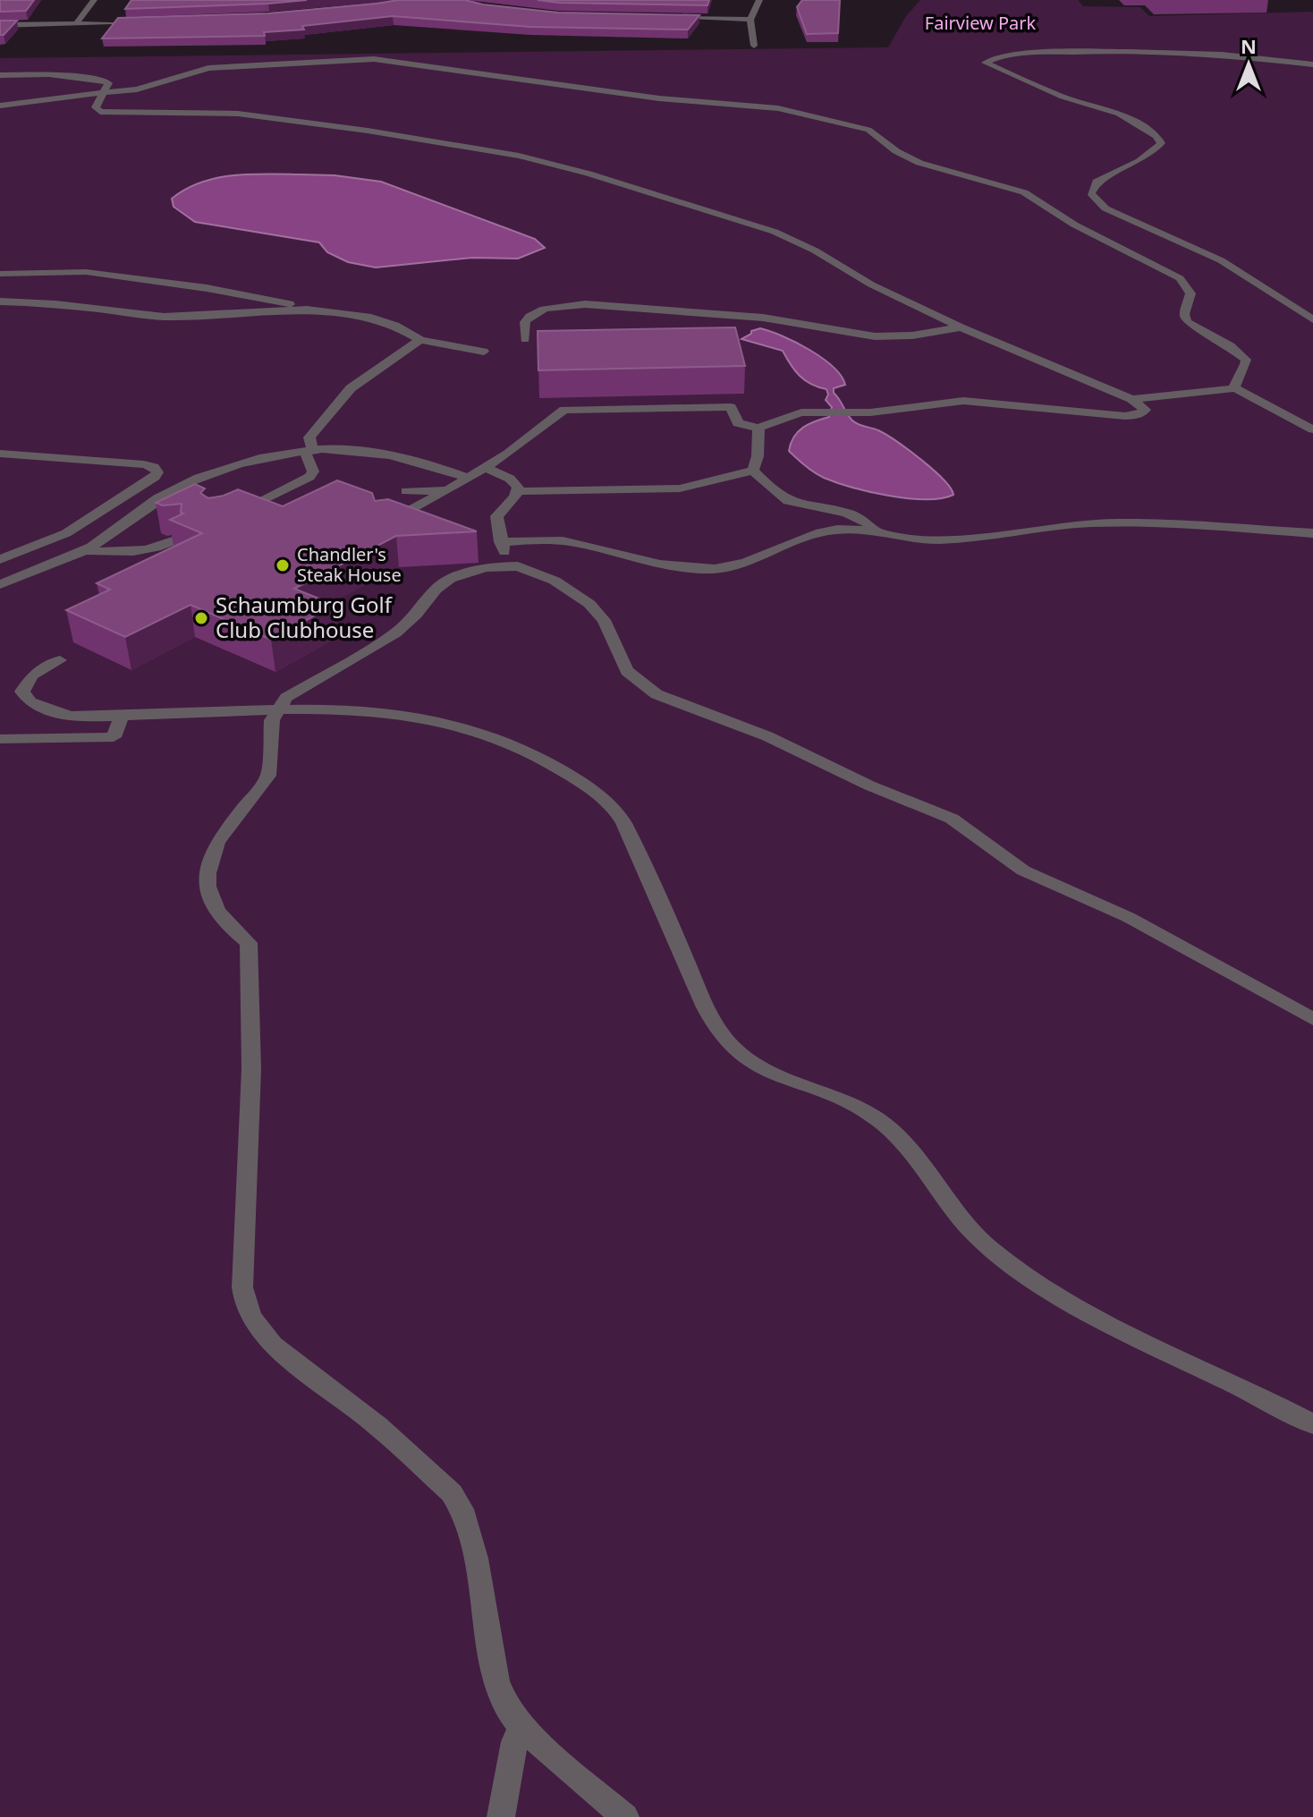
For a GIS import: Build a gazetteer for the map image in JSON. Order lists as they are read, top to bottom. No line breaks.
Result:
{"parks":["Fairview Park"],"places":["Chandler's Steak House","Schaumburg Golf Club Clubhouse"],"north":"top"}
